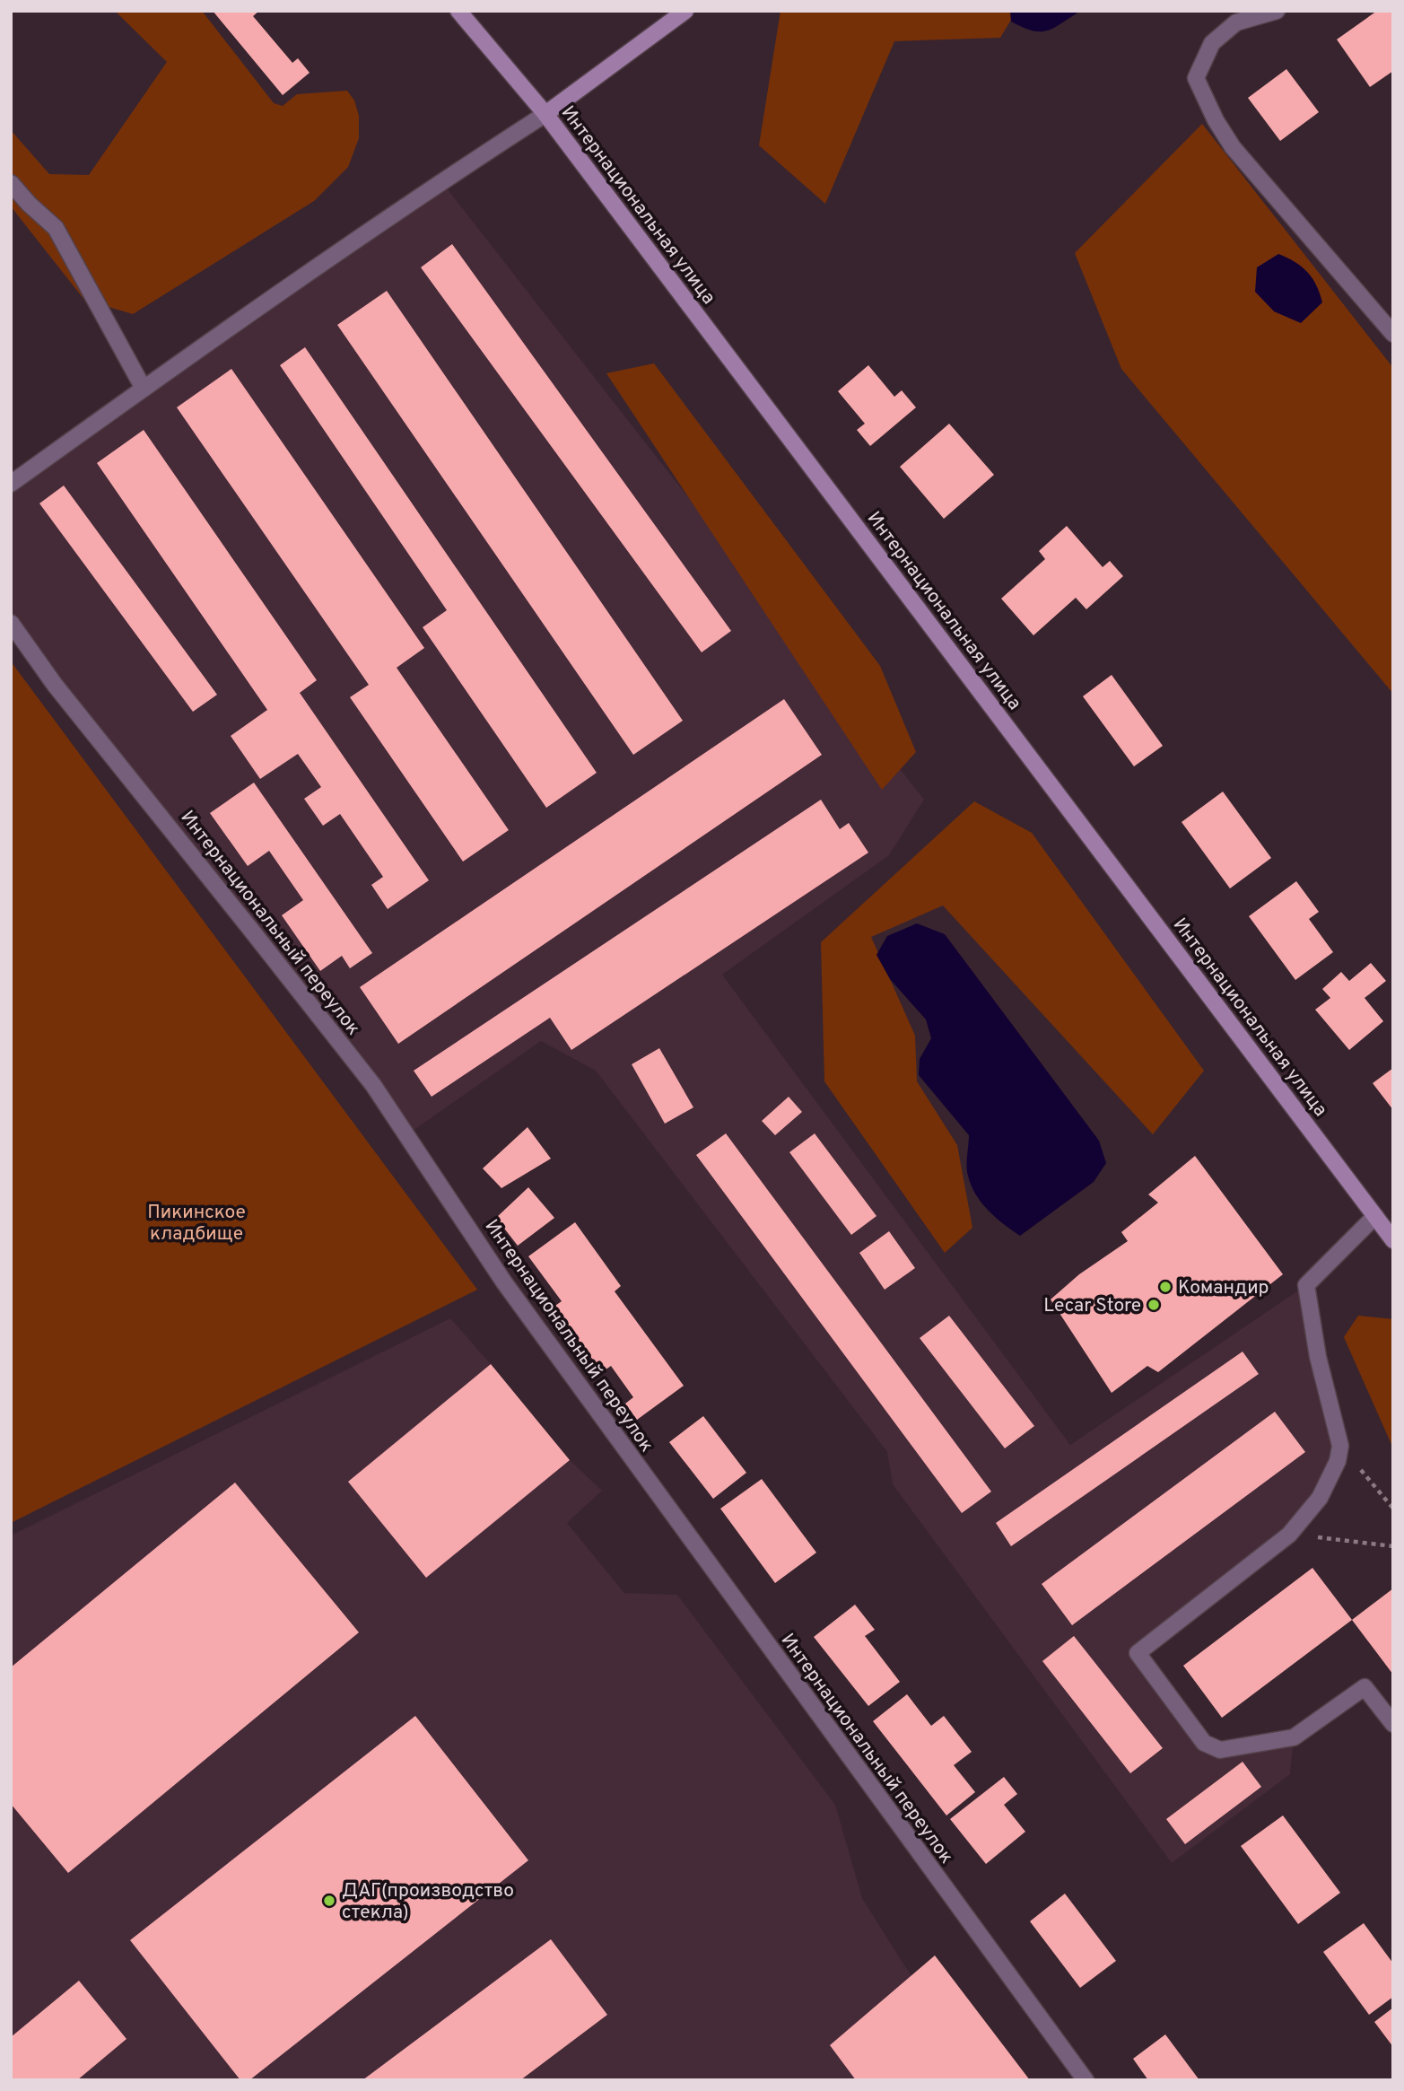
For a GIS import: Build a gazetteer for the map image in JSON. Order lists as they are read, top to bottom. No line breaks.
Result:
{"streets":{"main road":["Интернациональная улица"],"street":["Интернациональный переулок"]},"parks":["Пикинское кладбище"],"places":["Командир","Lecar Store","ДАГ(производство стекла)"]}
